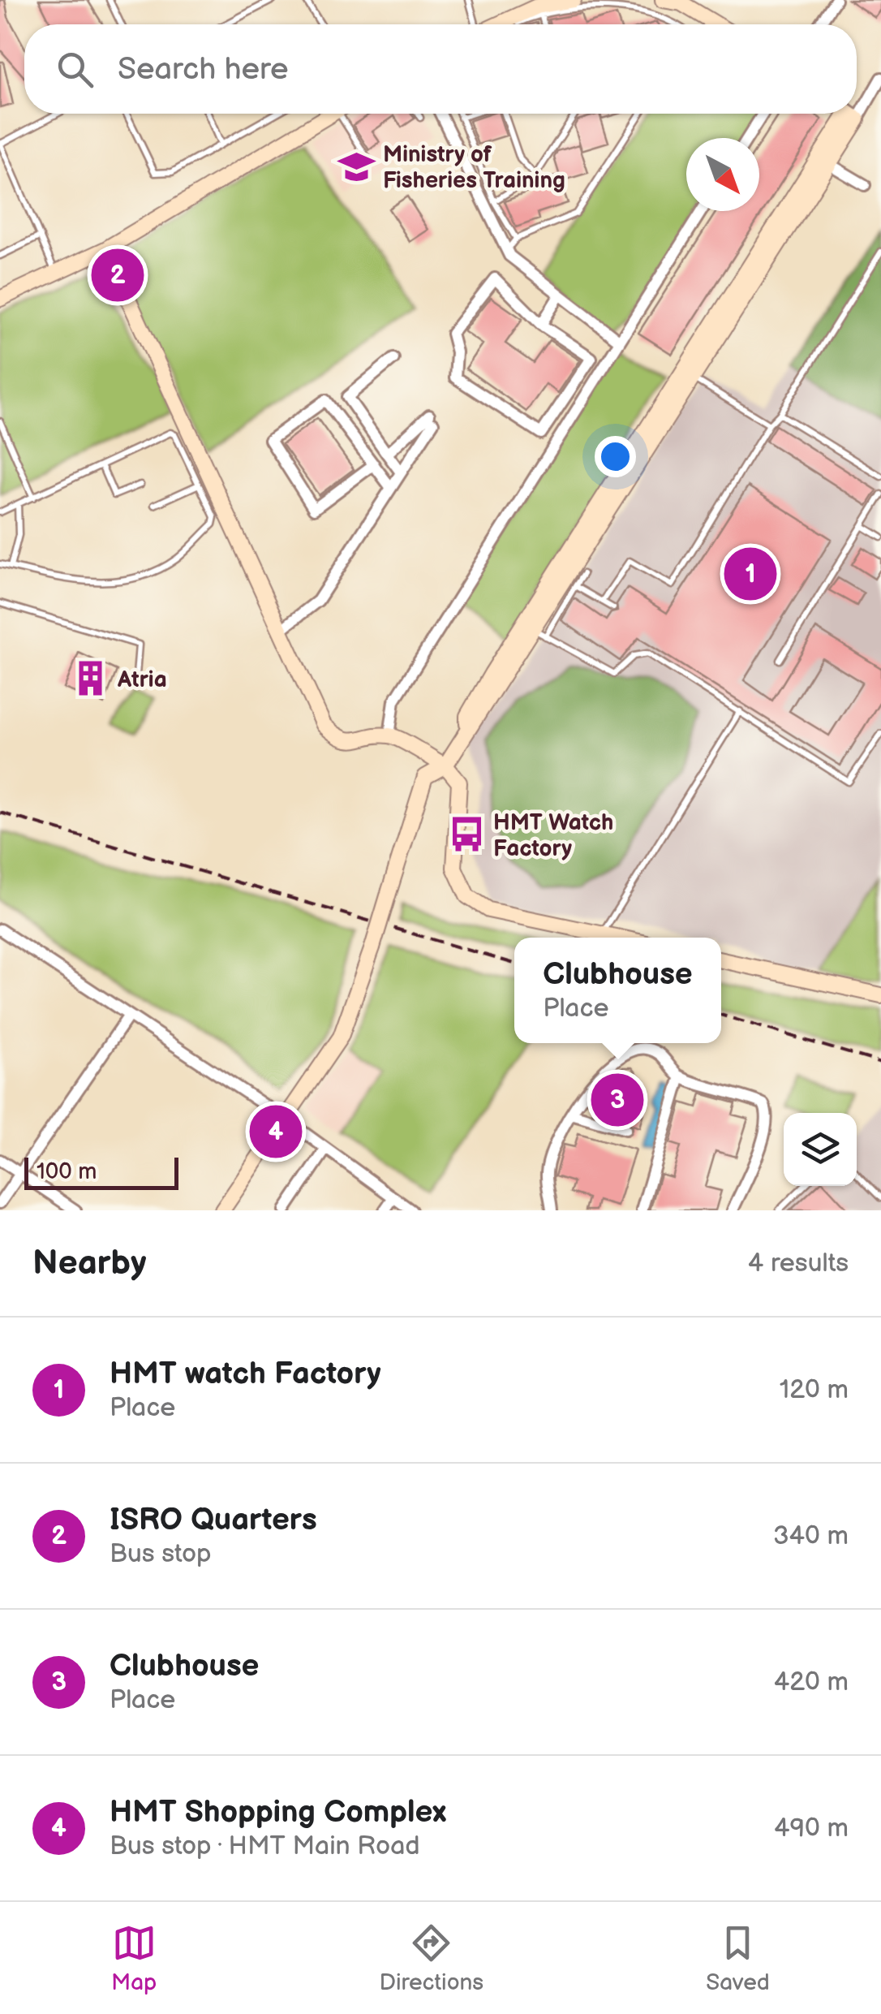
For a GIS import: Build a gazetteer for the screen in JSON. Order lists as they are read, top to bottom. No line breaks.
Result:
{"places":{"school or university":["Ministry of Fisheries Training"],"building":["Atria"],"bus stop":["HMT Watch Factory"]},"scale_bar":"100 m","north":"bottom right","page":{"search":"Search here","pins":["2","1","3","4"],"popup":["Clubhouse","Place"],"scale":"100 m","heading":["Nearby","4 results"],"list":[{"mark":"1","name":"HMT watch Factory","note":"Place","value":"120 m"},{"mark":"2","name":"ISRO Quarters","note":"Bus stop","value":"340 m"},{"mark":"3","name":"Clubhouse","note":"Place","value":"420 m"},{"mark":"4","name":"HMT Shopping Complex","note":"Bus stop · HMT Main Road","value":"490 m"}],"nav":["Map","Directions","Saved"]}}
